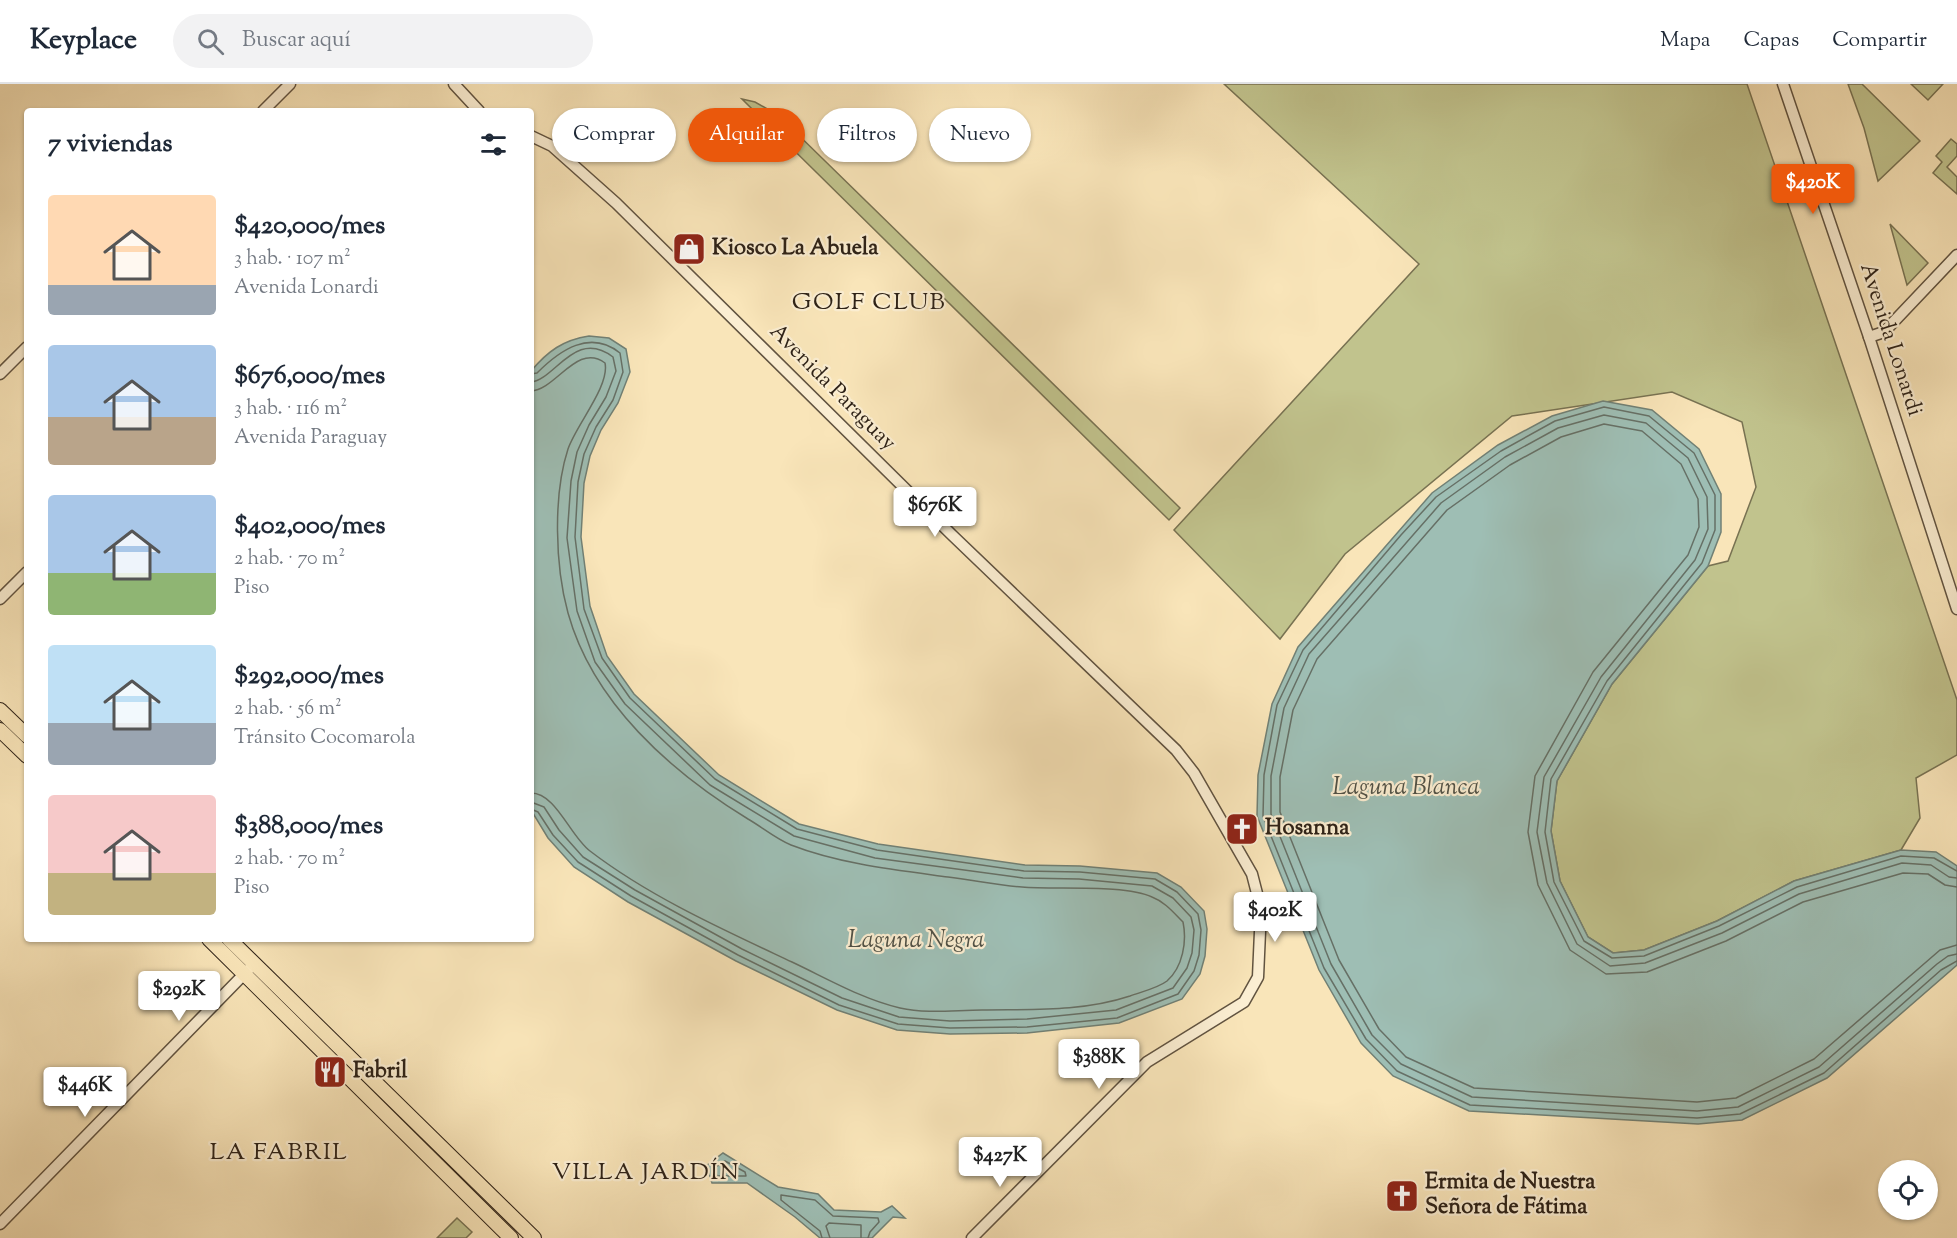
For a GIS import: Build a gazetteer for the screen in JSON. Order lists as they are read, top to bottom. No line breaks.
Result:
{"streets":{"street":["Avenida Lonardi","Avenida Paraguay"]},"districts":["GOLF CLUB","LA FABRIL","VILLA JARDÍN"],"water":["Laguna Blanca","Laguna Negra"],"places":{"shop":["Kiosco La Abuela"],"church":["Hosanna","Ermita de Nuestra Señora de Fátima"],"restaurant":["Fabril"]},"page":{"header":"Keyplace","search":"Buscar aquí","nav":["Mapa","Capas","Compartir"],"chip":["Comprar","Alquilar","Filtros","Nuevo"],"heading":"7 viviendas","price":["$420K","$676K","$402K","$292K","$388K","$446K","$427K"],"list":[{"name":"$420,000/mes","note":"3 hab. · 107 m² · Avenida Lonardi"},{"name":"$676,000/mes","note":"3 hab. · 116 m² · Avenida Paraguay"},{"name":"$402,000/mes","note":"2 hab. · 70 m² · Piso"},{"name":"$292,000/mes","note":"2 hab. · 56 m² · Tránsito Cocomarola"},{"name":"$388,000/mes","note":"2 hab. · 70 m² · Piso"}]}}
